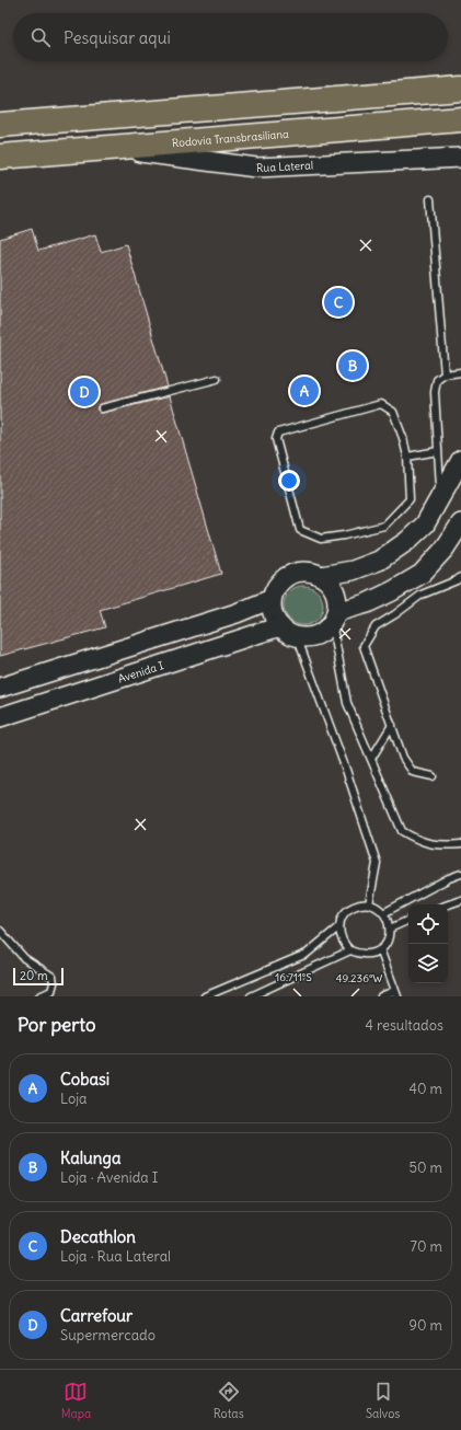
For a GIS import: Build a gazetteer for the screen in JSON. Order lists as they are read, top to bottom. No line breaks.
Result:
{"streets":{"highway":["Rodovia Transbrasiliana"],"street":["Rua Lateral","Avenida I"]},"crossings":[["Rodovia Transbrasiliana","Rua Lateral"]],"scale_bar":"20 m","page":{"search":"Pesquisar aqui","pins":["C","B","A","D"],"scale":"20 m","heading":["Por perto","4 resultados"],"list":[{"mark":"A","name":"Cobasi","note":"Loja","value":"40 m"},{"mark":"B","name":"Kalunga","note":"Loja · Avenida I","value":"50 m"},{"mark":"C","name":"Decathlon","note":"Loja · Rua Lateral","value":"70 m"},{"mark":"D","name":"Carrefour","note":"Supermercado","value":"90 m"}],"nav":["Mapa","Rotas","Salvos"]},"coordinates":["16.711°S","49.236°W"]}
